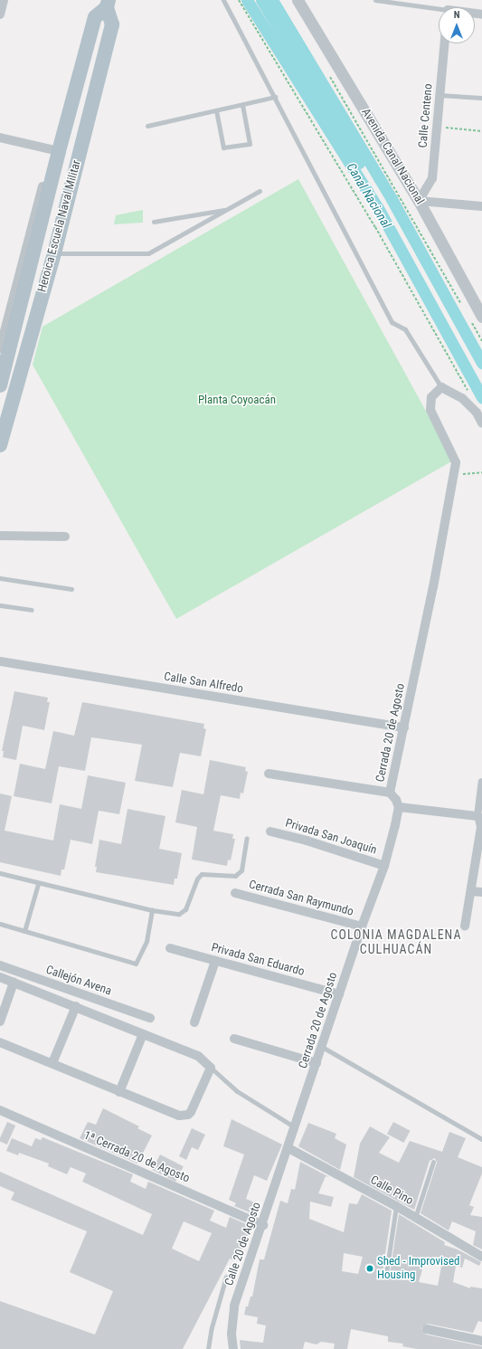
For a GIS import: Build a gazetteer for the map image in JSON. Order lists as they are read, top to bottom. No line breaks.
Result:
{"streets":{"main road":["Heroica Escuela Naval Militar"],"street":["Calle Centeno","Avenida Canal Nacional","Calle San Alfredo","Cerrada 20 de Agosto","Privada San Joaquín","Cerrada San Raymundo","Privada San Eduardo","Callejón Avena","1ª Cerrada 20 de Agosto","Calle Pino","Calle 20 de Agosto"]},"crossings":[["Calle Centeno","Avenida Canal Nacional"],["Calle San Alfredo","Cerrada 20 de Agosto"],["Cerrada 20 de Agosto","Privada San Joaquín"],["Cerrada 20 de Agosto","Cerrada San Raymundo"],["Cerrada 20 de Agosto","Privada San Eduardo"],["Cerrada 20 de Agosto","Calle Pino"],["Cerrada 20 de Agosto","Calle 20 de Agosto"],["1ª Cerrada 20 de Agosto","Calle 20 de Agosto"],["Calle Pino","Calle 20 de Agosto"]],"districts":["COLONIA MAGDALENA CULHUACÁN"],"water":["Canal Nacional"],"parks":["Planta Coyoacán"],"places":["Shed - Improvised Housing"],"north":"top"}
